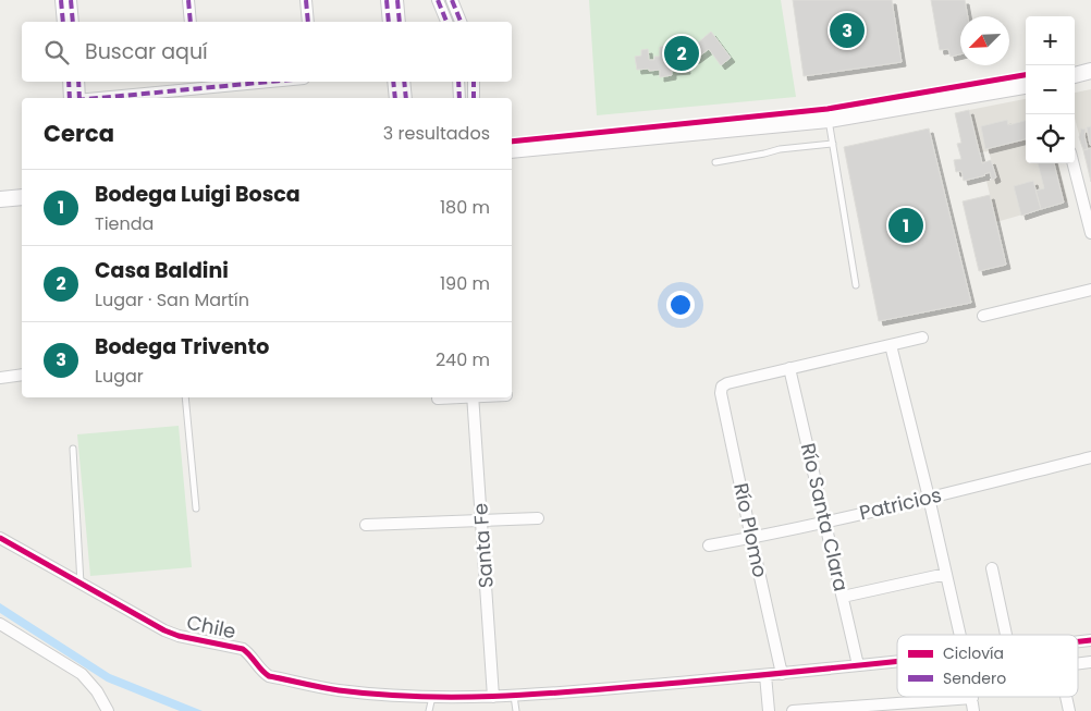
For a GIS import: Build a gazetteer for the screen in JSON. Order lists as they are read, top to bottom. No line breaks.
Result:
{"streets":{"street":["Patricios","Río Santa Clara","Río Plomo","Santa Fe","Chile"]},"crossings":[["Patricios","Río Santa Clara"],["Patricios","Río Plomo"],["Río Santa Clara","Río Plomo"],["Río Santa Clara","Chile"],["Río Plomo","Chile"],["Santa Fe","Chile"]],"legend":["Ciclovía","Sendero"],"north":"bottom left","page":{"pins":["3","2","1"],"map_buttons":["+","−"],"search":"Buscar aquí","heading":["Cerca","3 resultados"],"list":[{"mark":"1","name":"Bodega Luigi Bosca","note":"Tienda","value":"180 m"},{"mark":"2","name":"Casa Baldini","note":"Lugar · San Martín","value":"190 m"},{"mark":"3","name":"Bodega Trivento","note":"Lugar","value":"240 m"}]}}
